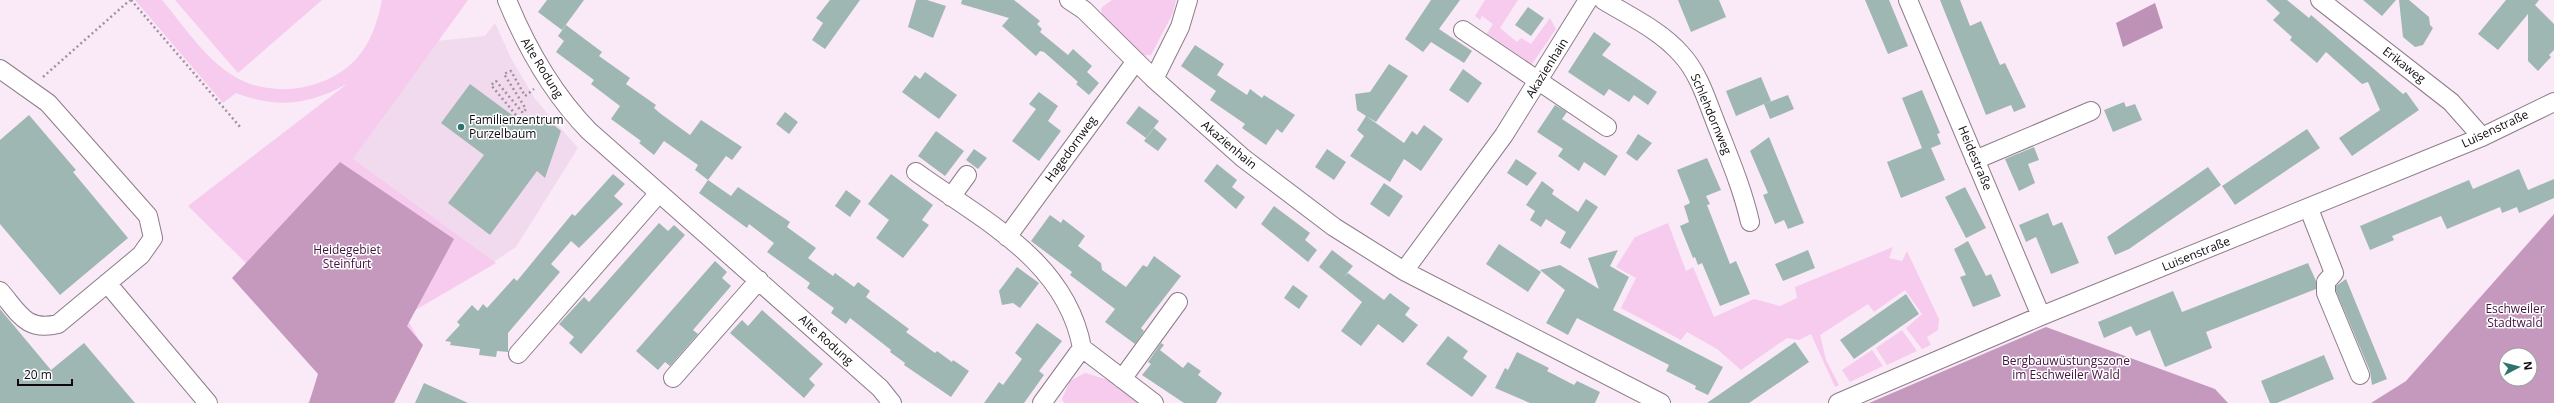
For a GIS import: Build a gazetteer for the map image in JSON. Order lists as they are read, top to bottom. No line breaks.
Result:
{"streets":{"street":["Erikaweg","Alte Rodung","Akazienhain","Schlehdornweg","Luisenstraße","Hagedornweg","Heidestraße"]},"crossings":[["Erikaweg","Luisenstraße"],["Akazienhain","Hagedornweg"],["Luisenstraße","Heidestraße"]],"parks":["Heidegebiet Steinfurt","Eschweiler Stadtwald","Bergbauwüstungszone im Eschweiler Wald"],"places":["Familienzentrum Purzelbaum"],"scale_bar":"20 m","north":"right"}
